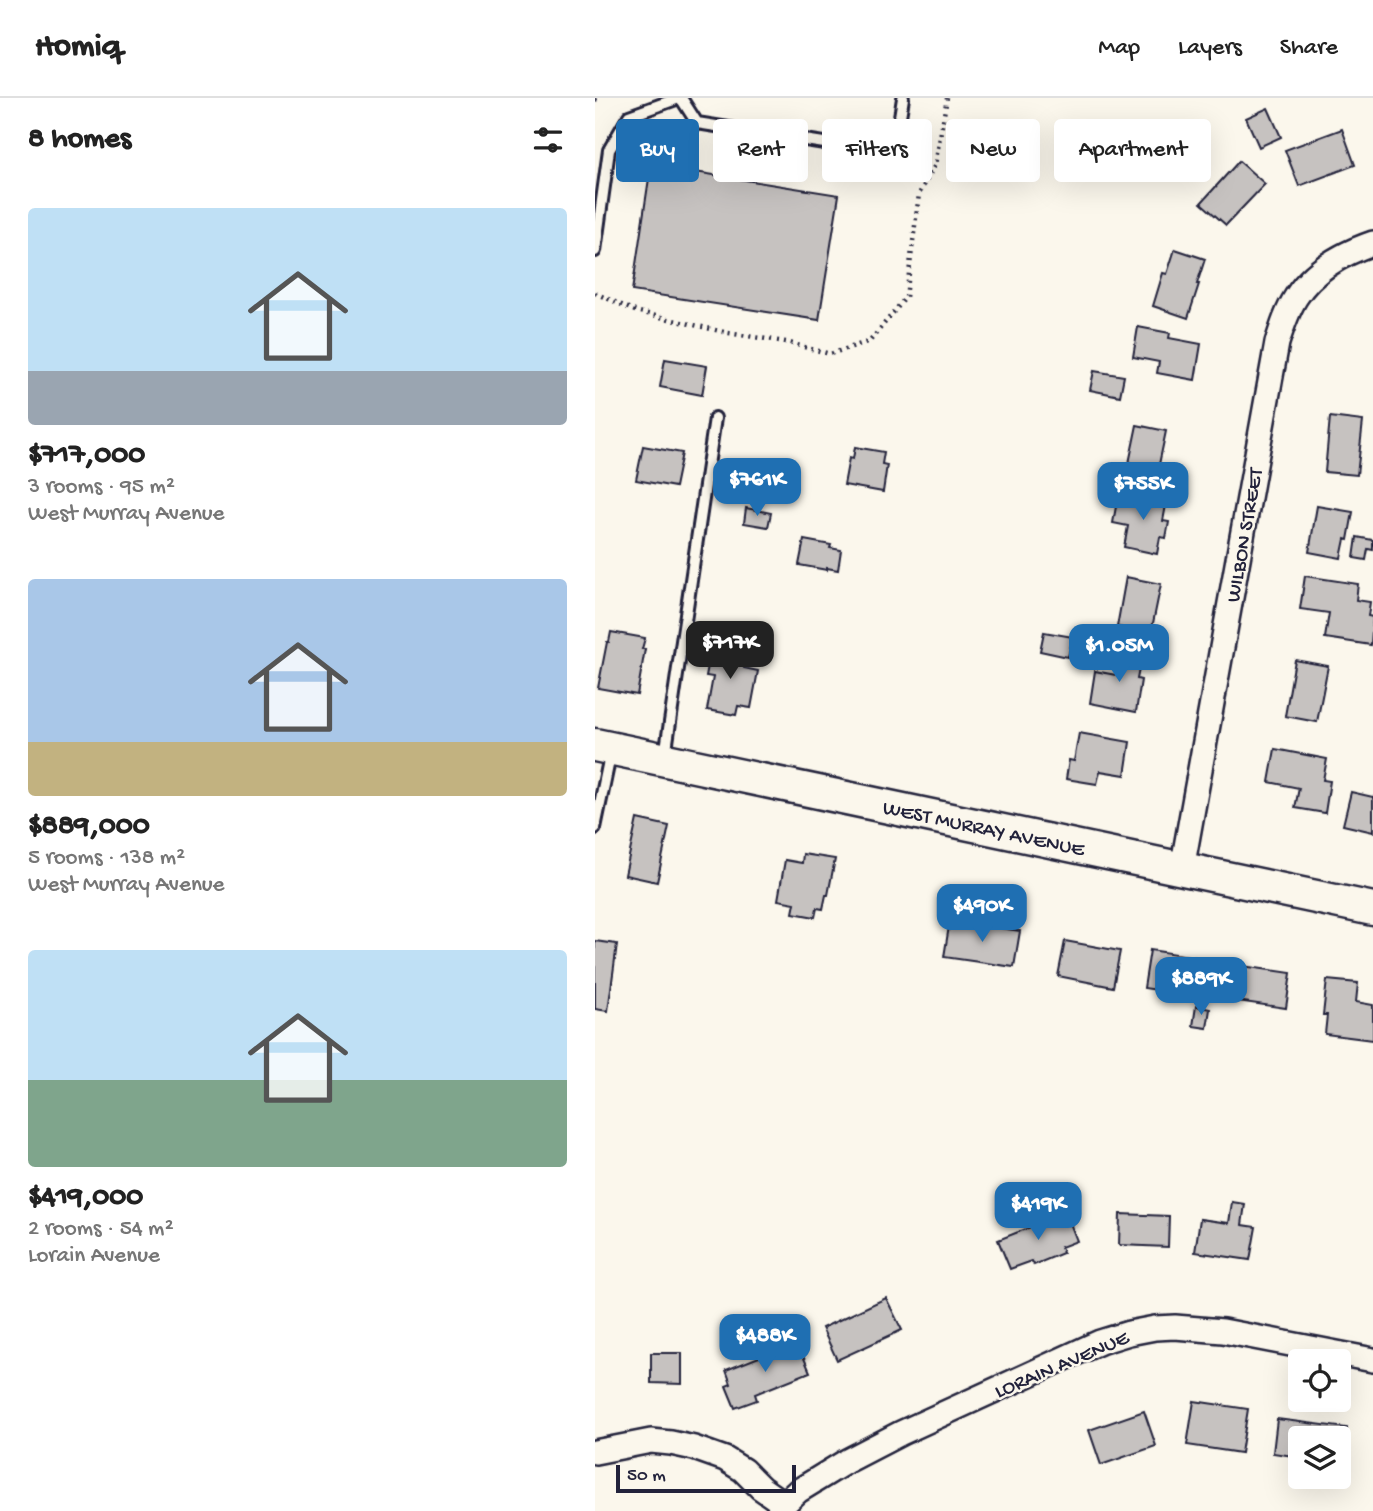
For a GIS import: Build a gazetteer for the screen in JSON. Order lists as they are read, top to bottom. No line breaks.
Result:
{"streets":{"street":["WILBON STREET","WEST MURRAY AVENUE","LORAIN AVENUE"]},"crossings":[["WILBON STREET","WEST MURRAY AVENUE"]],"scale_bar":"50 m","page":{"header":"Homiq","nav":["Map","Layers","Share"],"heading":"8 homes","chip":["Buy","Rent","Filters","New","Apartment"],"list":[{"name":"$717,000","note":"3 rooms · 95 m² · West Murray Avenue"},{"name":"$889,000","note":"5 rooms · 138 m² · West Murray Avenue"},{"name":"$419,000","note":"2 rooms · 54 m² · Lorain Avenue"}],"price":["$761K","$755K","$717K","$1.05M","$490K","$889K","$419K","$488K"],"scale":"50 m"}}
